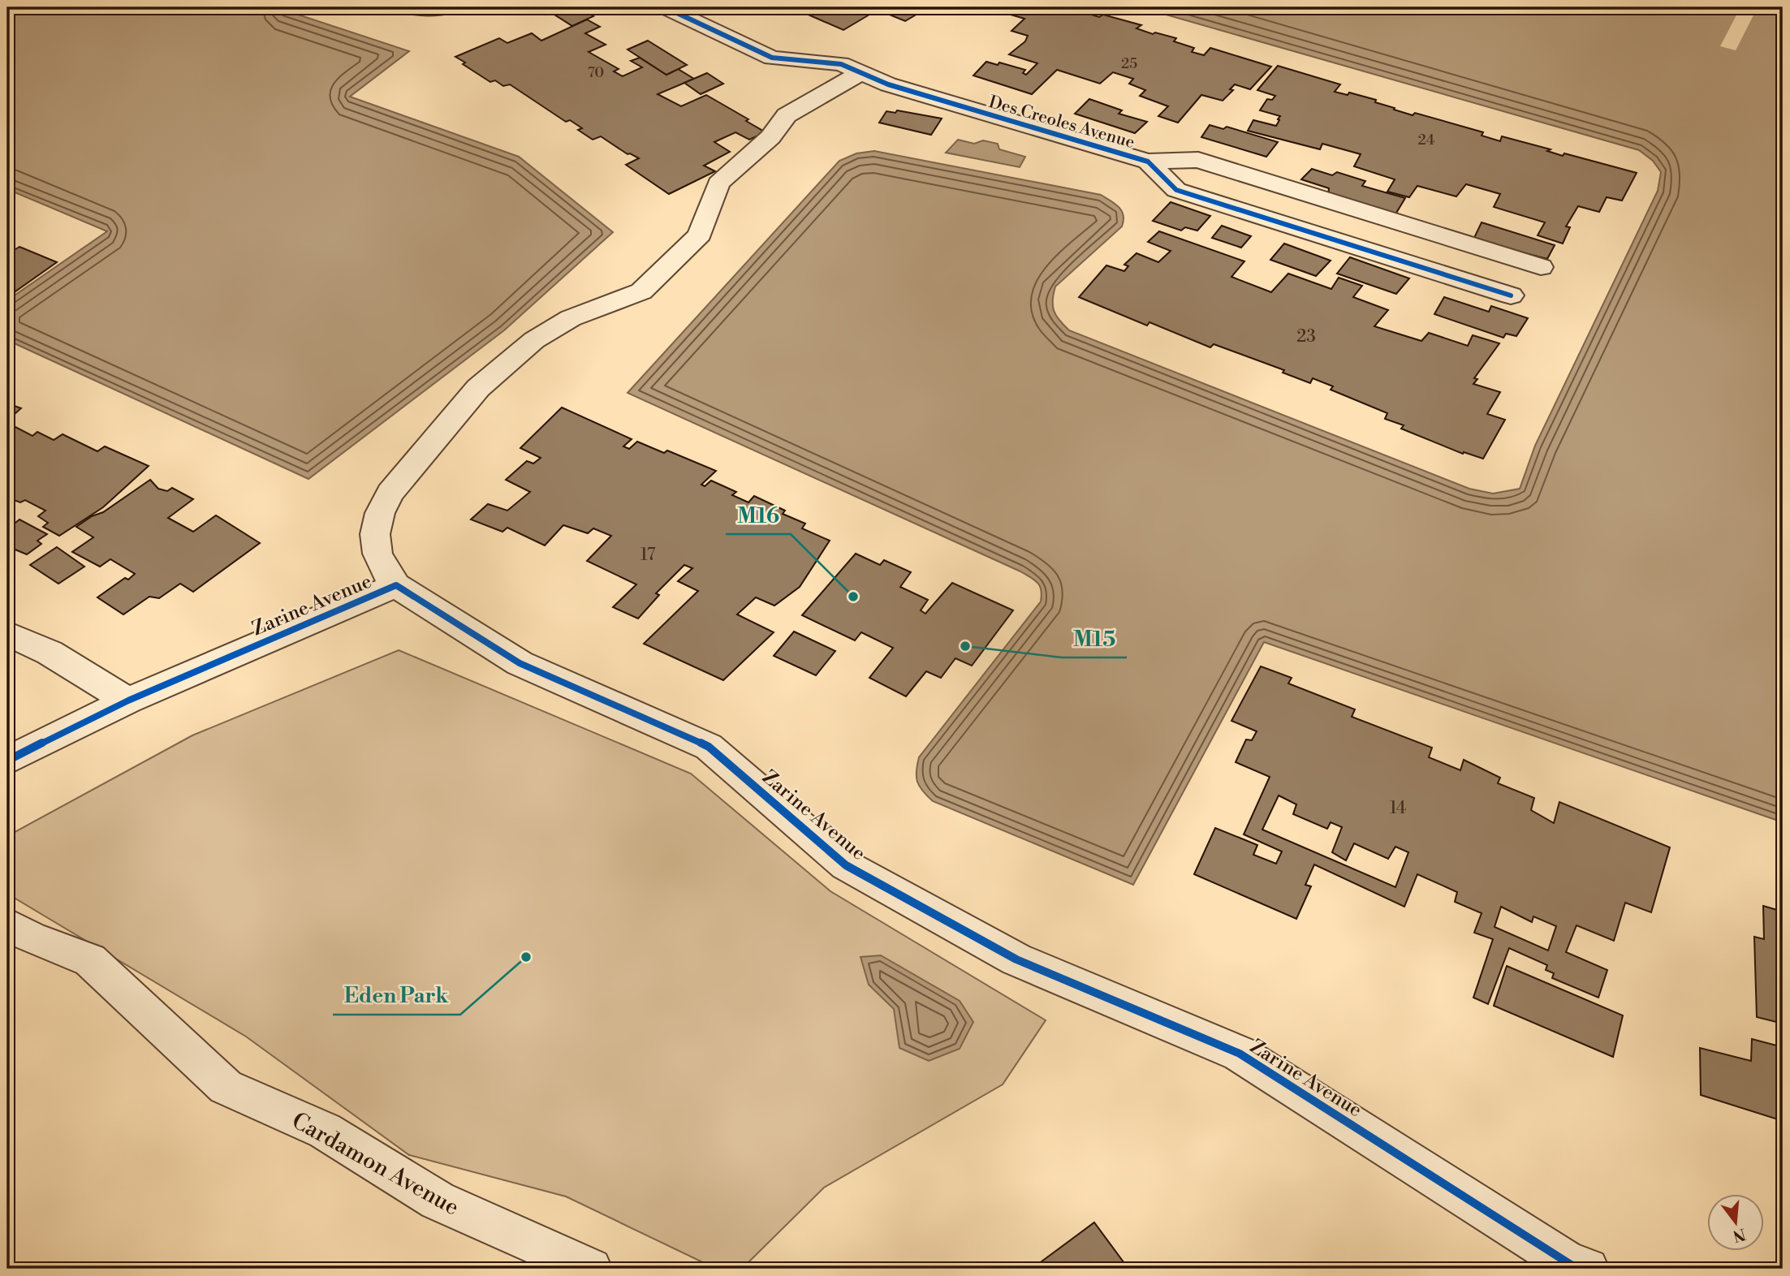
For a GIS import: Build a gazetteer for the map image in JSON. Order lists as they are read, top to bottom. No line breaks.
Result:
{"streets":{"street":["Des Creoles Avenue","Zarine Avenue","Cardamon Avenue"]},"places":["M16","M15","Eden Park"],"house_numbers":["25","70","24","23","17","14"],"north":"bottom"}
